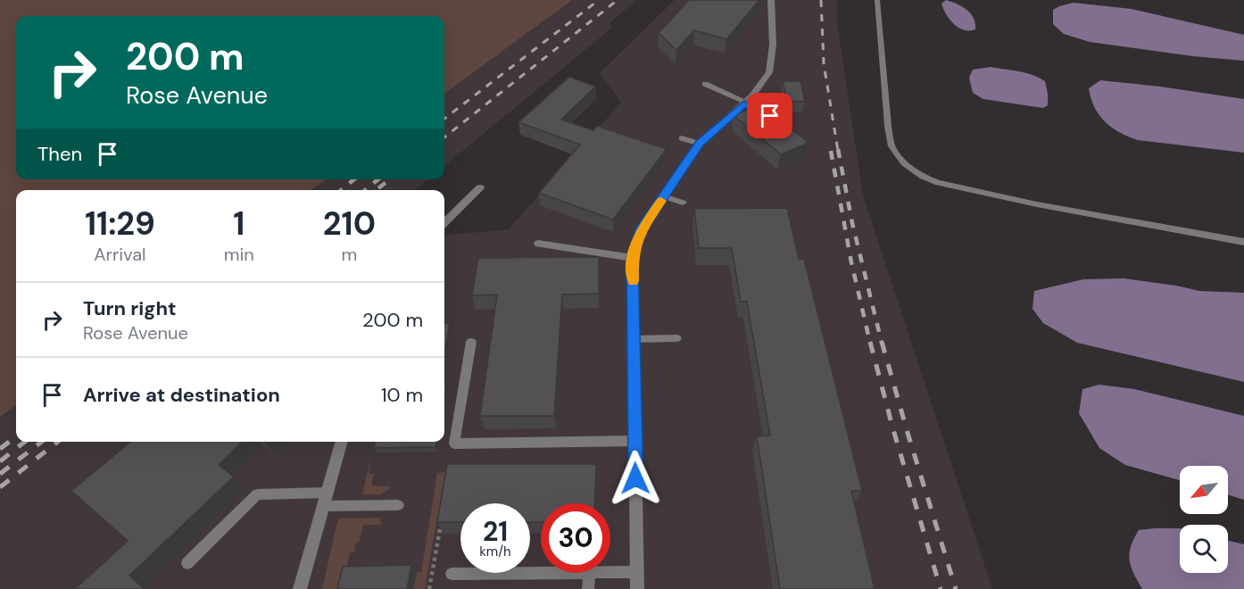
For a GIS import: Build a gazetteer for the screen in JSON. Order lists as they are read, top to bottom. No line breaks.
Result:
{"north":"bottom left","page":{"turn":["200 m","Rose Avenue"],"then":"Then","eta":["11:29","Arrival","1","min","210","m"],"list":[{"name":"Turn right","note":"Rose Avenue","value":"200 m"},{"name":"Arrive at destination","value":"10 m"}],"speed":"21 km/h","limit":"30"}}
